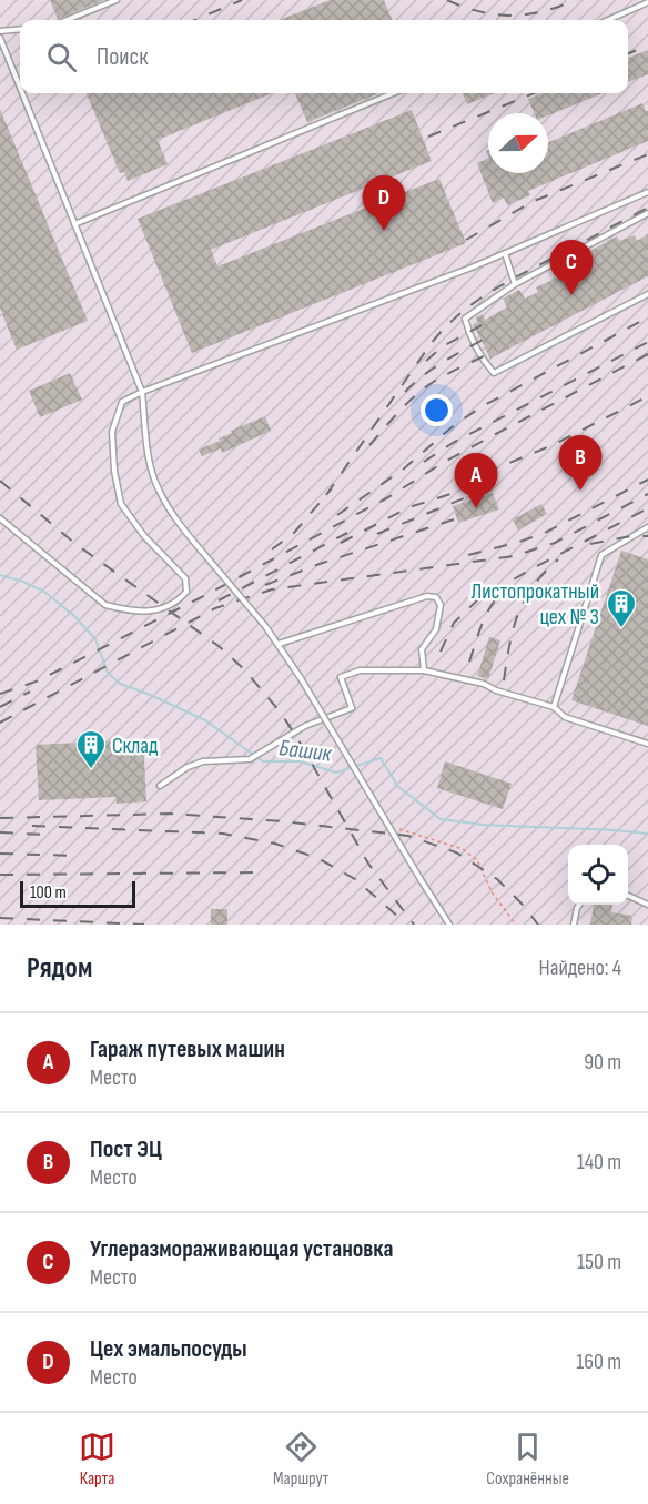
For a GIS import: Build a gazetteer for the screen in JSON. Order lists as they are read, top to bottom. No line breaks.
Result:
{"water":["Башик"],"places":{"building":["Листопрокатный цех № 3","Склад"]},"scale_bar":"100 m","north":"right","page":{"search":"Поиск","pins":["D","C","B","A"],"scale":"100 m","heading":["Рядом","Найдено: 4"],"list":[{"mark":"A","name":"Гараж путевых машин","note":"Место","value":"90 m"},{"mark":"B","name":"Поcт ЭЦ","note":"Место","value":"140 m"},{"mark":"C","name":"Углеразмораживающая установка","note":"Место","value":"150 m"},{"mark":"D","name":"Цех эмальпосуды","note":"Место","value":"160 m"}],"nav":["Карта","Маршрут","Сохранённые"]}}
